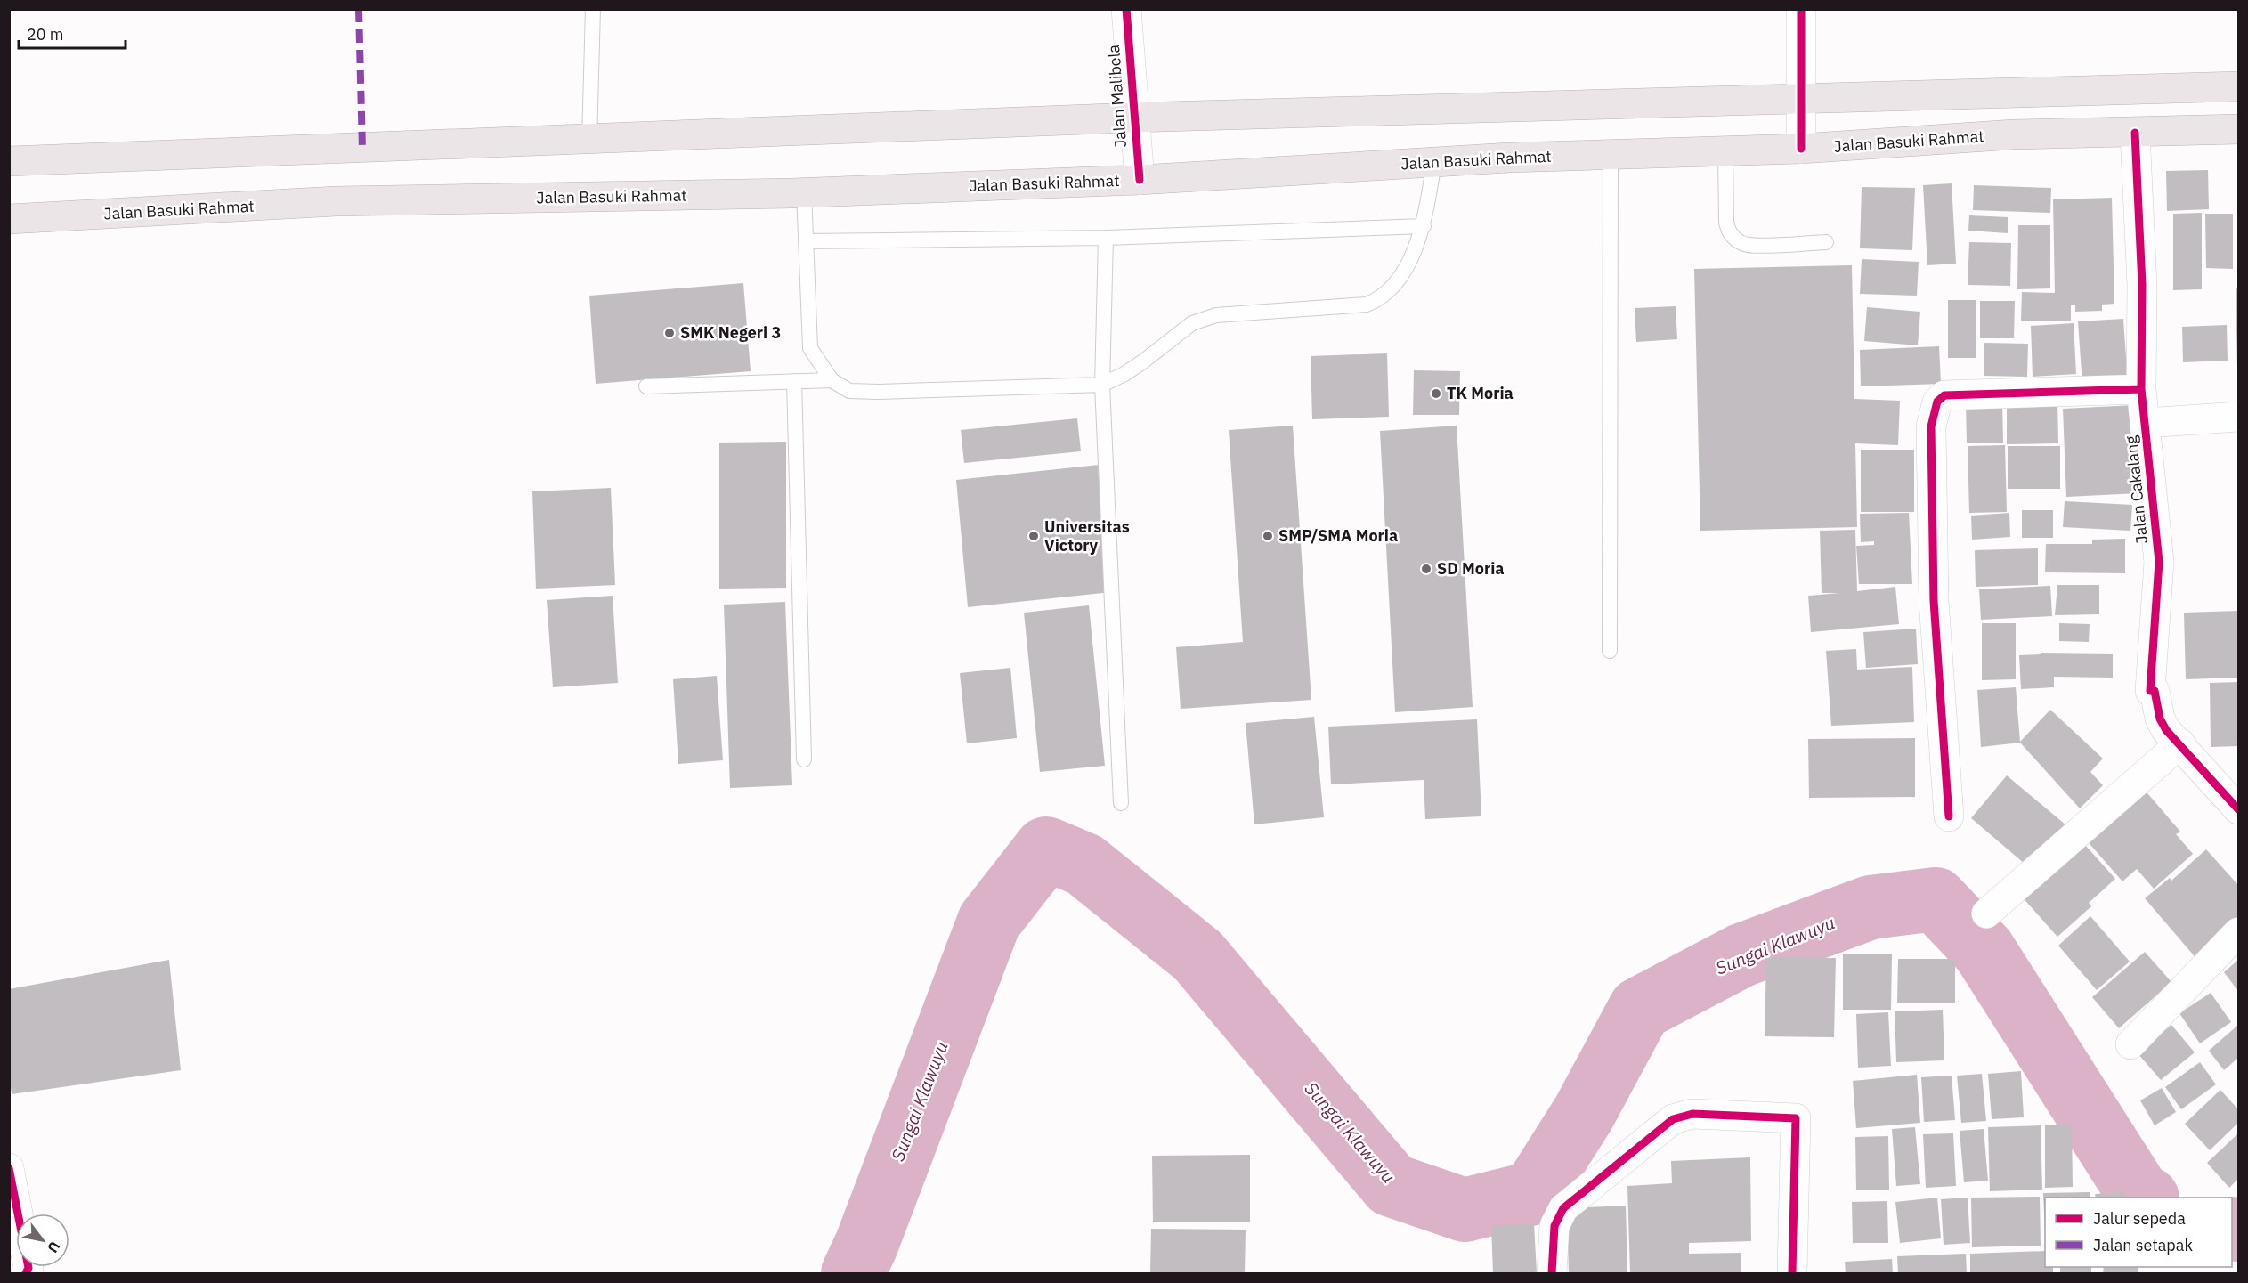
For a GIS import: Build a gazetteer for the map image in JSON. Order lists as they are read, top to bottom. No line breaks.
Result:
{"streets":{"highway":["Jalan Basuki Rahmat"],"street":["Jalan Malibela","Jalan Cakalang"]},"crossings":[["Jalan Malibela","Jalan Basuki Rahmat"],["Jalan Basuki Rahmat","Jalan Cakalang"]],"water":["Sungai Klawuyu"],"places":["SMK Negeri 3","TK Moria","Universitas Victory","SMP/SMA Moria","SD Moria"],"legend":["Jalur sepeda","Jalan setapak"],"scale_bar":"20 m","north":"bottom right"}
